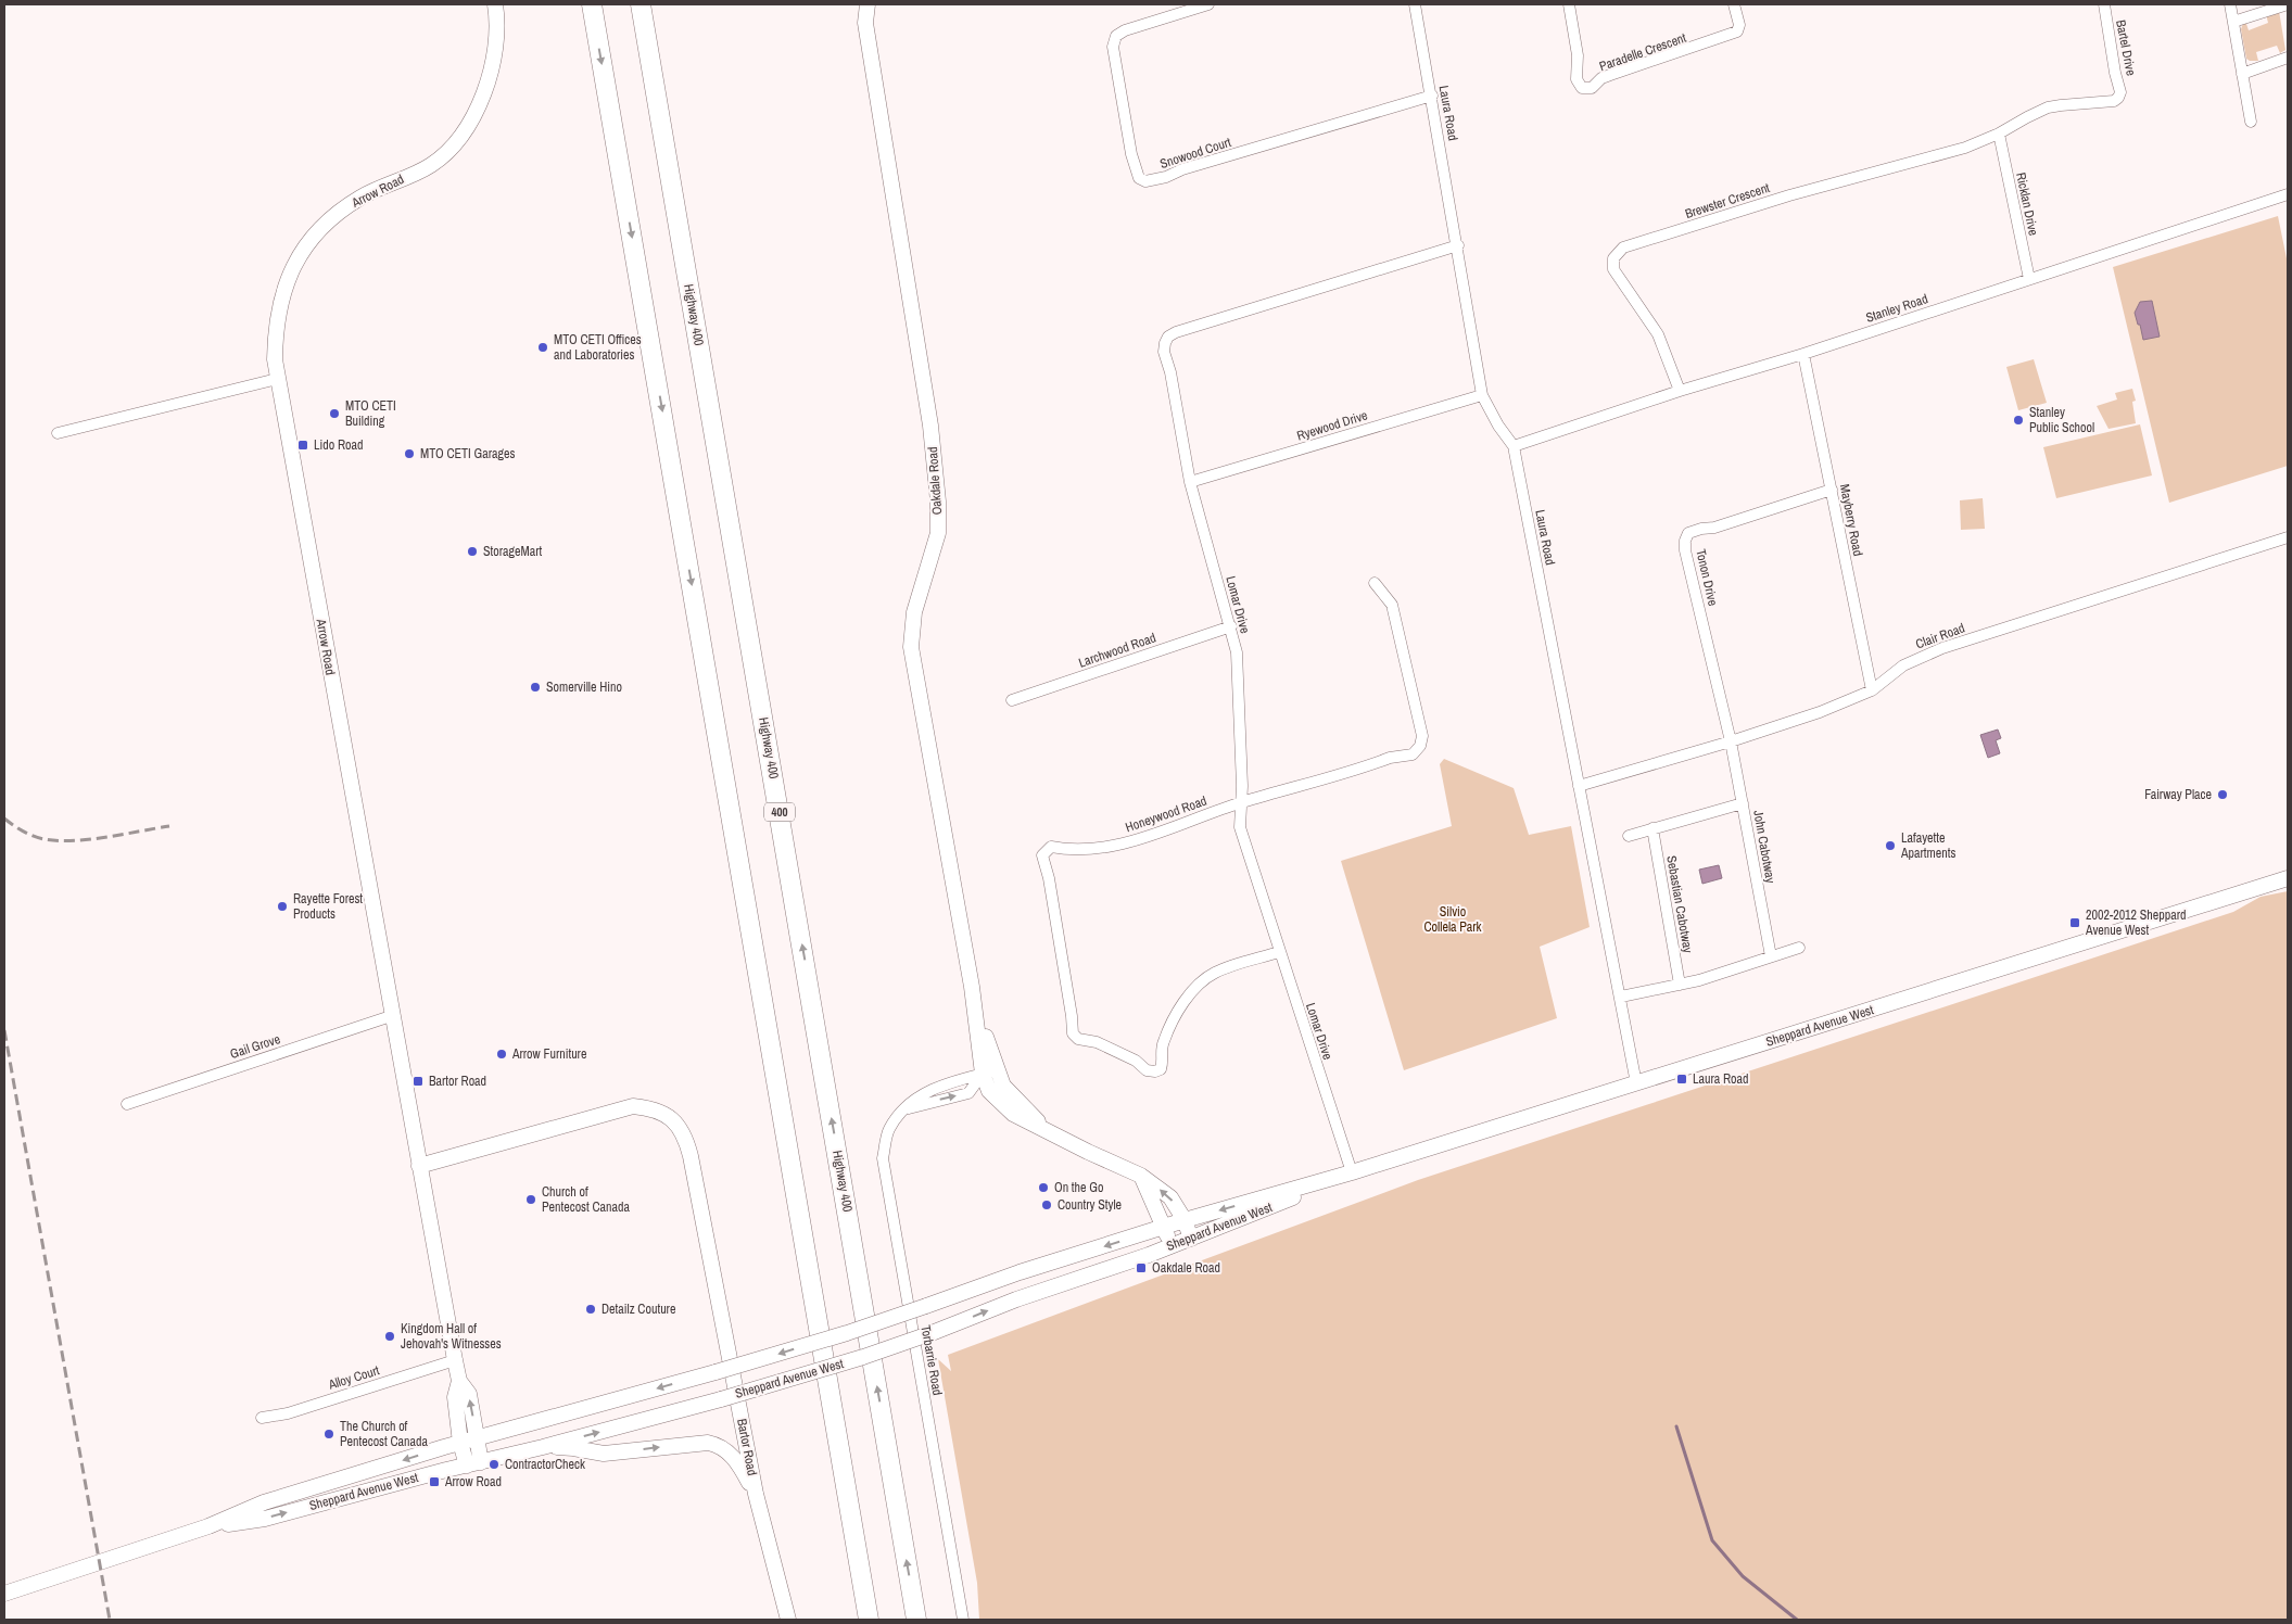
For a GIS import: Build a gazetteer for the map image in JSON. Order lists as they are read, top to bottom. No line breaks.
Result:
{"streets":{"highway":["Highway 400","400"],"street":["Bartel Drive","Paradelle Crescent","Laura Road","Snowood Court","Arrow Road","Brewster Crescent","Ricklan Drive","Stanley Road","Ryewood Drive","Oakdale Road","Mayberry Road","Tonon Drive","Lomar Drive","Clair Road","Larchwood Road","Honeywood Road","John Cabotway","Sebastian Cabotway","Sheppard Avenue West","Gail Grove","Torbarrie Road","Alloy Court","Bartor Road"]},"crossings":[["Bartel Drive","Brewster Crescent"],["Bartel Drive","Ricklan Drive"],["Laura Road","Snowood Court"],["Laura Road","Stanley Road"],["Laura Road","Ryewood Drive"],["Laura Road","Lomar Drive"],["Laura Road","Clair Road"],["Laura Road","Sheppard Avenue West"],["Arrow Road","Sheppard Avenue West"],["Arrow Road","Gail Grove"],["Arrow Road","Alloy Court"],["Arrow Road","Bartor Road"],["Brewster Crescent","Ricklan Drive"],["Brewster Crescent","Stanley Road"],["Ricklan Drive","Stanley Road"],["Stanley Road","Mayberry Road"],["Ryewood Drive","Lomar Drive"],["Oakdale Road","Sheppard Avenue West"],["Oakdale Road","Torbarrie Road"],["Mayberry Road","Tonon Drive"],["Mayberry Road","Clair Road"],["Tonon Drive","Clair Road"],["Tonon Drive","John Cabotway"],["Lomar Drive","Larchwood Road"],["Lomar Drive","Honeywood Road"],["Lomar Drive","Sheppard Avenue West"],["Clair Road","John Cabotway"]],"parks":["Silvio Collela Park"],"places":{"other":["MTO CETI Offices and Laboratories","MTO CETI Building","Stanley Public School","MTO CETI Garages","StorageMart","Somerville Hino","Fairway Place","Lafayette Apartments","Rayette Forest Products","Arrow Furniture","On the Go","Church of Pentecost Canada","Country Style","Detailz Couture","Kingdom Hall of Jehovah's Witnesses","The Church of Pentecost Canada","ContractorCheck"],"transit":["Lido Road","2002-2012 Sheppard Avenue West","Laura Road","Bartor Road","Oakdale Road","Arrow Road"]}}
